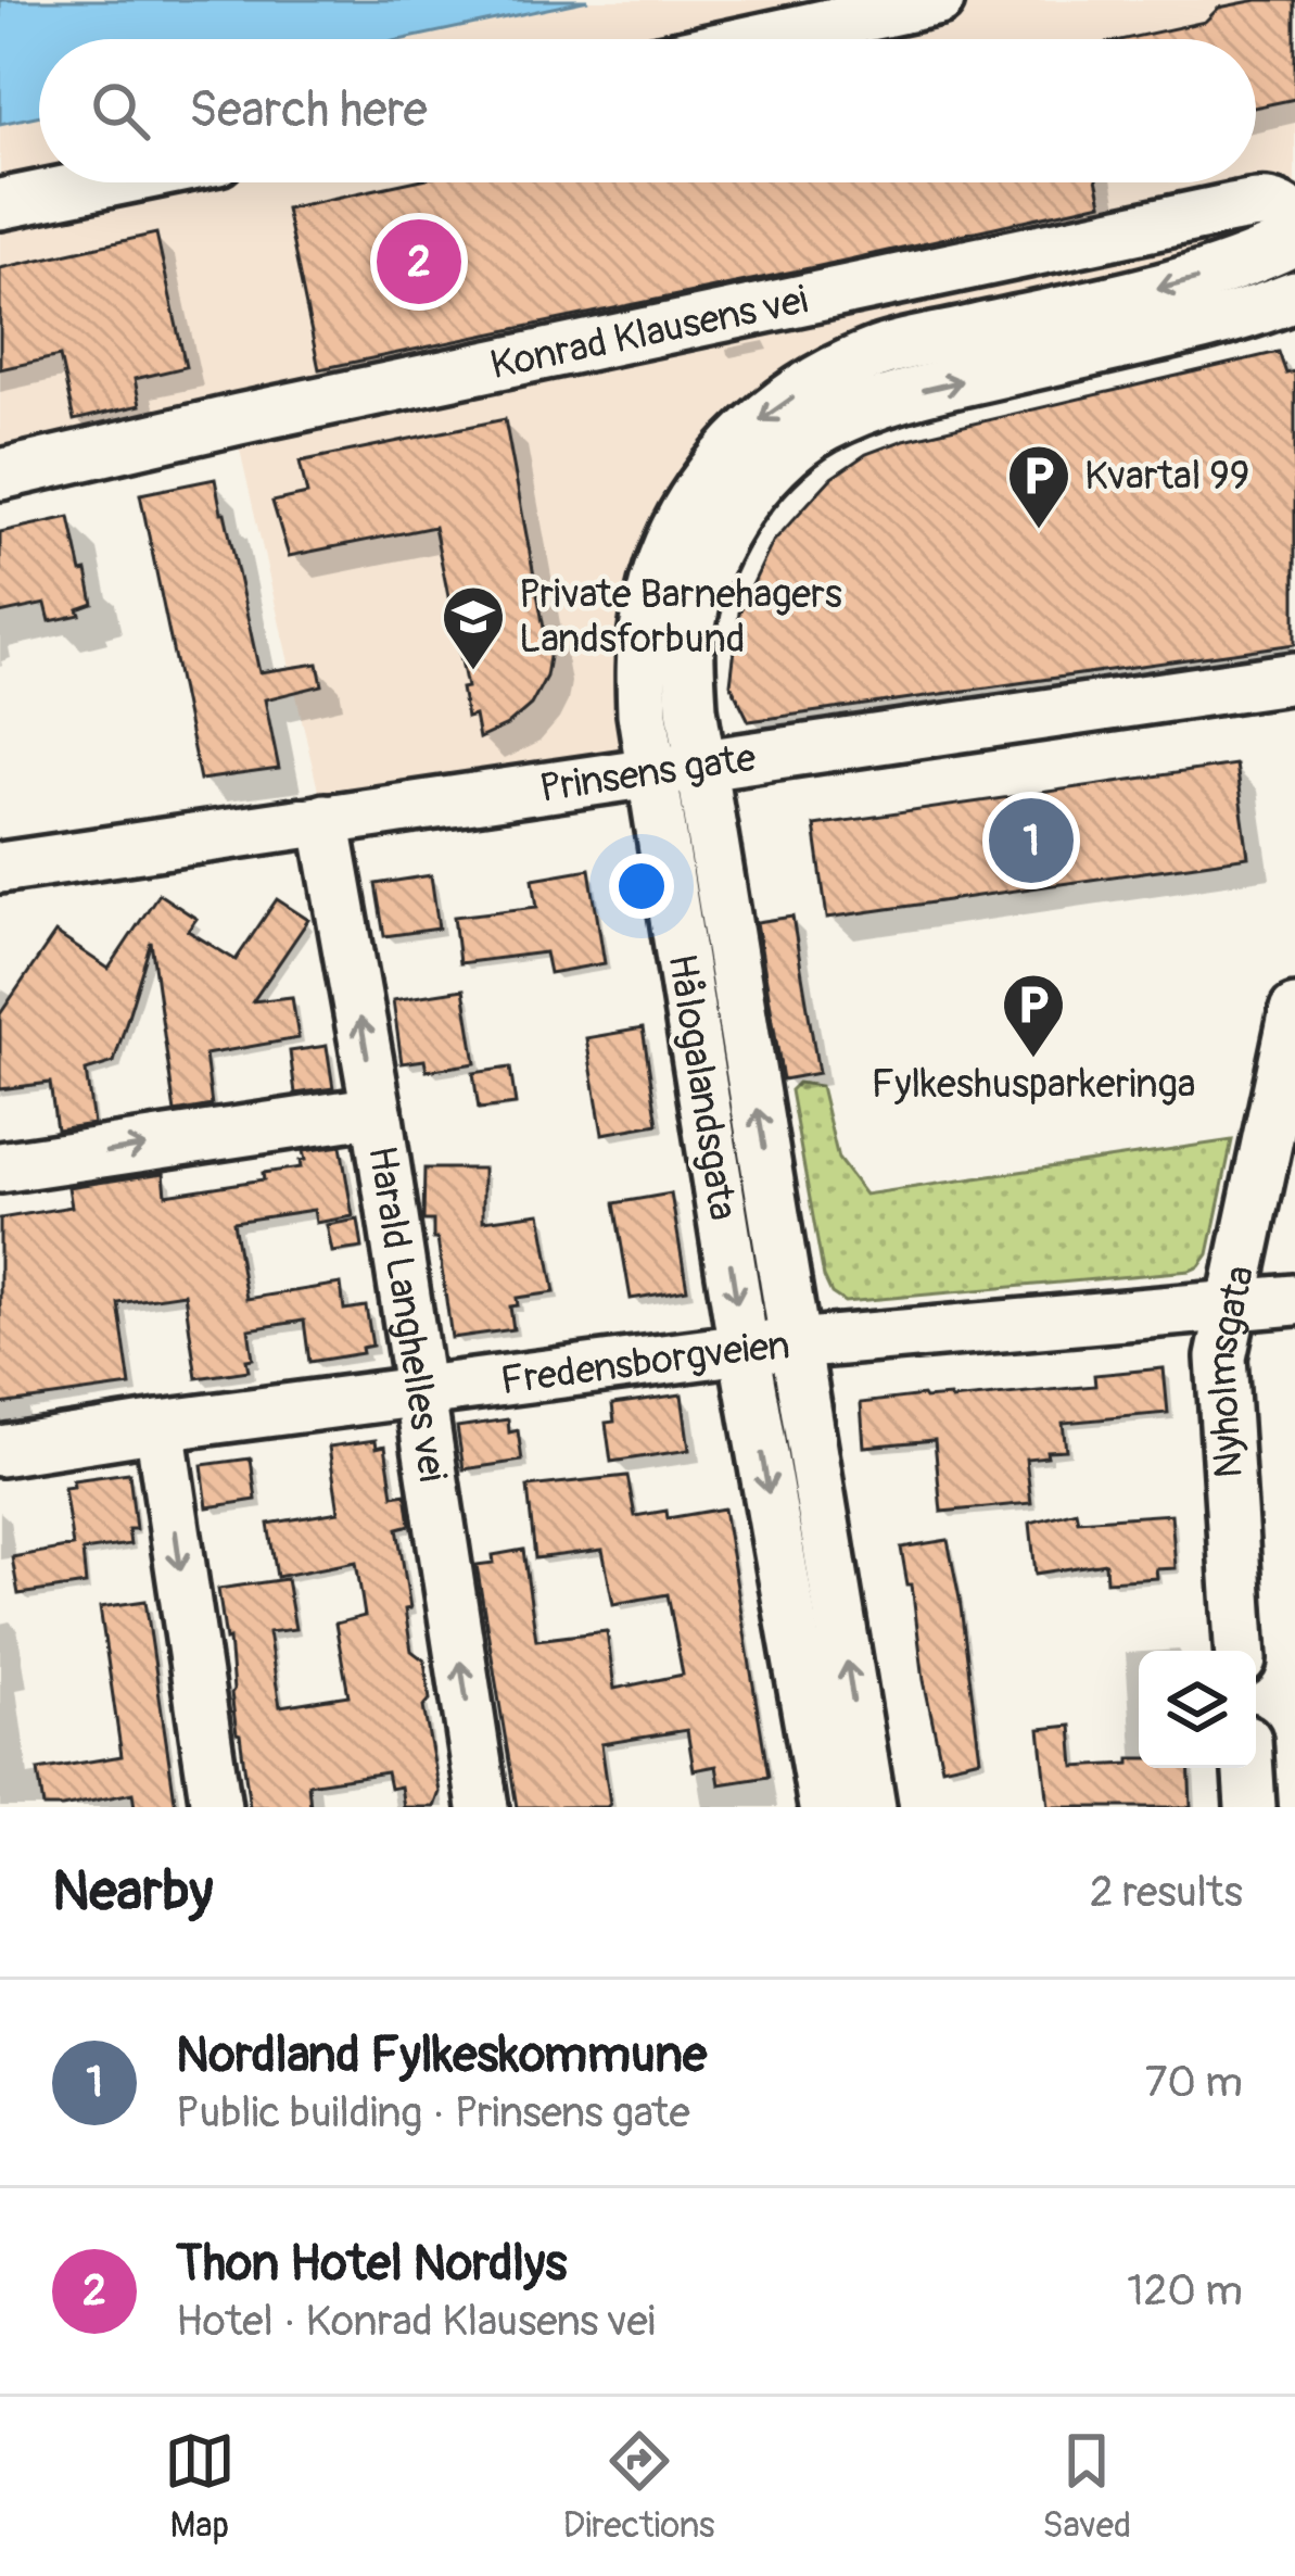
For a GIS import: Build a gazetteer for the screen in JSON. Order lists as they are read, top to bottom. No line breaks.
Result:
{"streets":{"street":["Konrad Klausens vei","Prinsens gate","Hålogalandsgata","Harald Langhelles vei","Fredensborgveien","Nyholmsgata"]},"crossings":[["Prinsens gate","Hålogalandsgata"],["Prinsens gate","Harald Langhelles vei"],["Hålogalandsgata","Fredensborgveien"],["Harald Langhelles vei","Fredensborgveien"],["Fredensborgveien","Nyholmsgata"]],"places":{"parking":["Kvartal 99","Fylkeshusparkeringa"],"school or university":["Private Barnehagers Landsforbund"]},"page":{"search":"Search here","pins":["2","1"],"heading":["Nearby","2 results"],"list":[{"mark":"1","name":"Nordland Fylkeskommune","note":"Public building · Prinsens gate","value":"70 m"},{"mark":"2","name":"Thon Hotel Nordlys","note":"Hotel · Konrad Klausens vei","value":"120 m"}],"nav":["Map","Directions","Saved"]}}
